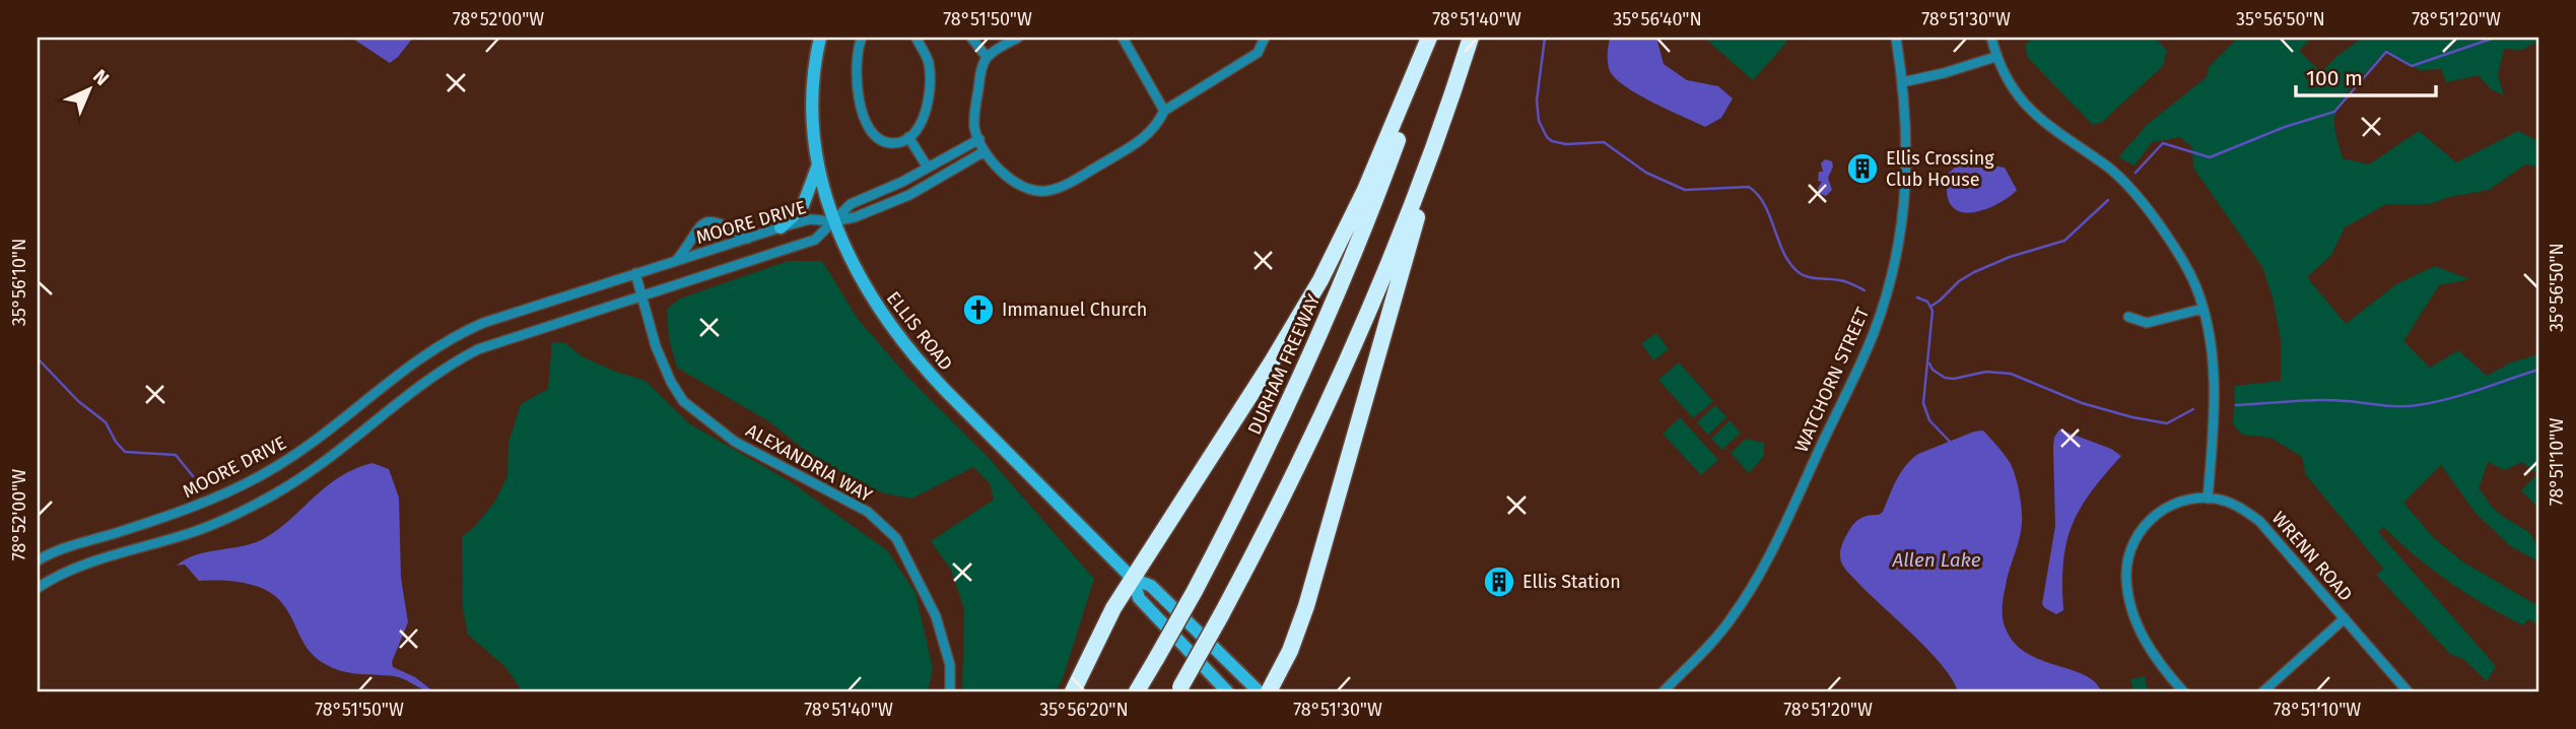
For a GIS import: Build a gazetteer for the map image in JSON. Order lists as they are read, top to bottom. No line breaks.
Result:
{"streets":{"highway":["DURHAM FREEWAY"],"main road":["ELLIS ROAD"],"street":["MOORE DRIVE","WATCHORN STREET","ALEXANDRIA WAY","WRENN ROAD"]},"crossings":[["MOORE DRIVE","ELLIS ROAD"],["MOORE DRIVE","ALEXANDRIA WAY"]],"water":["Allen Lake"],"places":{"building":["Ellis Crossing Club House","Ellis Station"],"church":["Immanuel Church"]},"scale_bar":"100 m","north":"top right","coordinates":["78°52'00\"W","78°51'50\"W","78°51'40\"W","35°56'40\"N","78°51'30\"W","35°56'50\"N","78°51'20\"W","35°56'10\"N","78°51'10\"W","35°56'20\"N"]}
